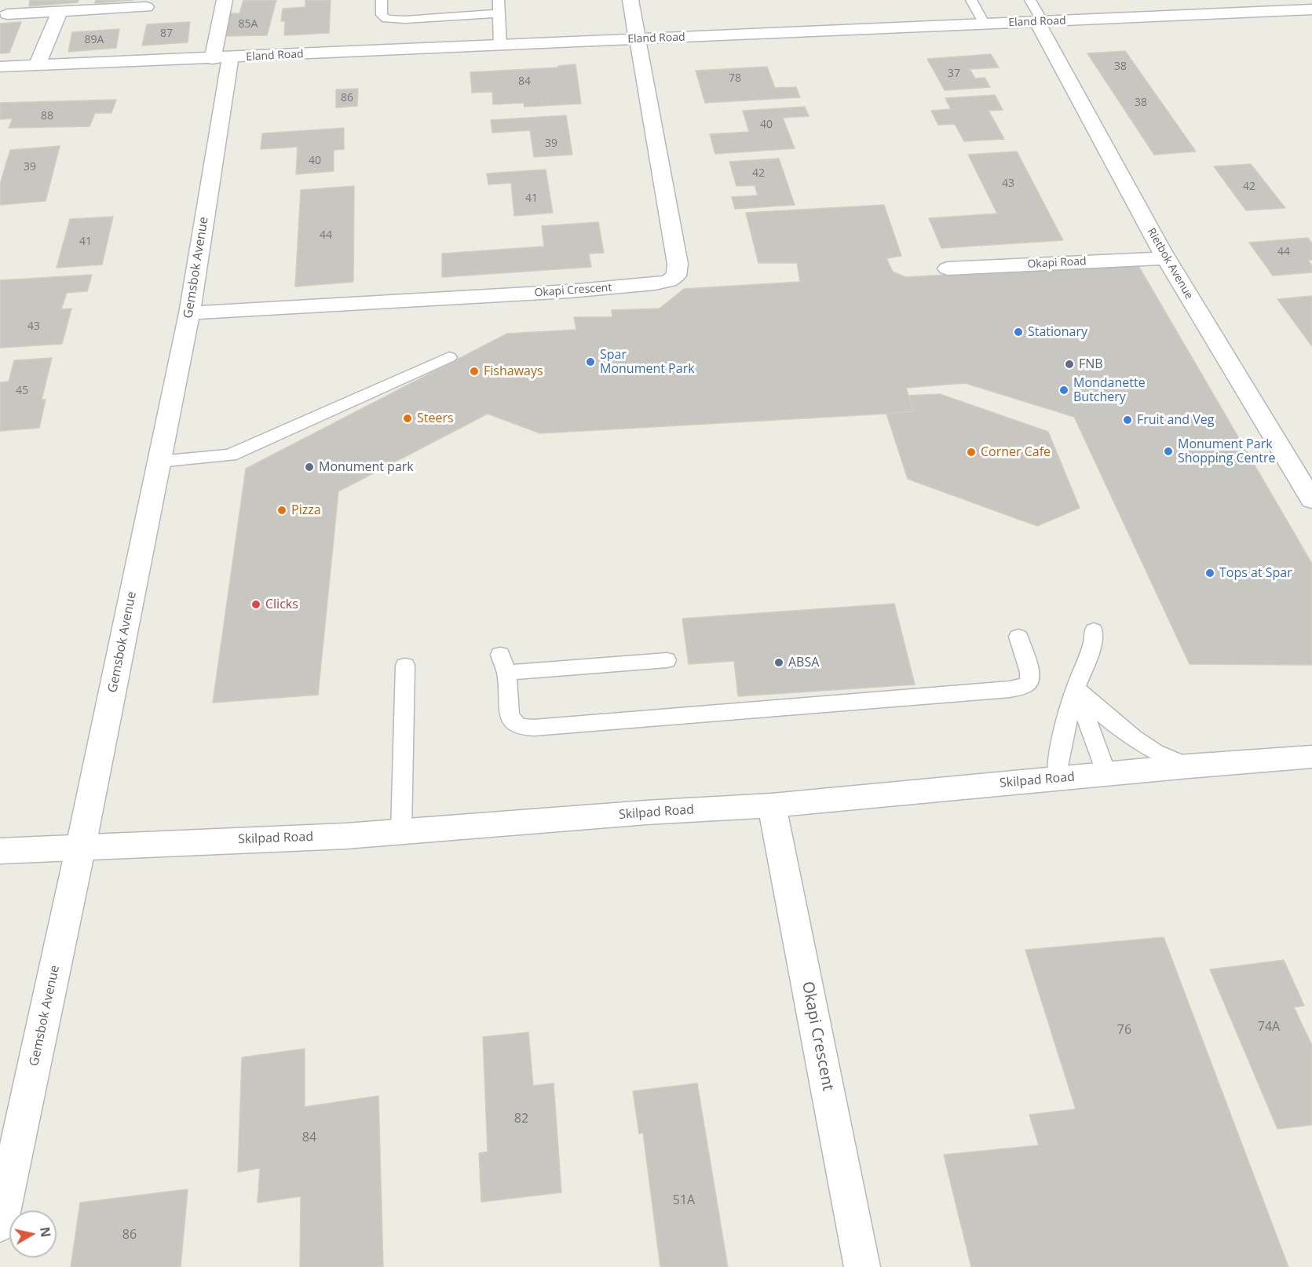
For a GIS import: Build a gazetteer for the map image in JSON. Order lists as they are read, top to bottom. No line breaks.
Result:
{"streets":{"street":["Eland Road","Okapi Road","Rietbok Avenue","Gemsbok Avenue","Okapi Crescent","Skilpad Road"]},"crossings":[["Eland Road","Rietbok Avenue"],["Eland Road","Gemsbok Avenue"],["Eland Road","Okapi Crescent"],["Okapi Road","Rietbok Avenue"],["Gemsbok Avenue","Okapi Crescent"],["Gemsbok Avenue","Skilpad Road"],["Okapi Crescent","Skilpad Road"]],"places":["Stationary","Spar Monument Park","FNB","Fishaways","Mondanette Butchery","Steers","Fruit and Veg","Monument Park Shopping Centre","Corner Cafe","Monument park","Pizza","Tops at Spar","Clicks","ABSA"],"house_numbers":["85A","87","89A","38","37","78","84","86","38","88","40","39","40","39","42","43","42","41","44","41","44","43","45","74A","76","82","84","51A","86"],"north":"right"}
